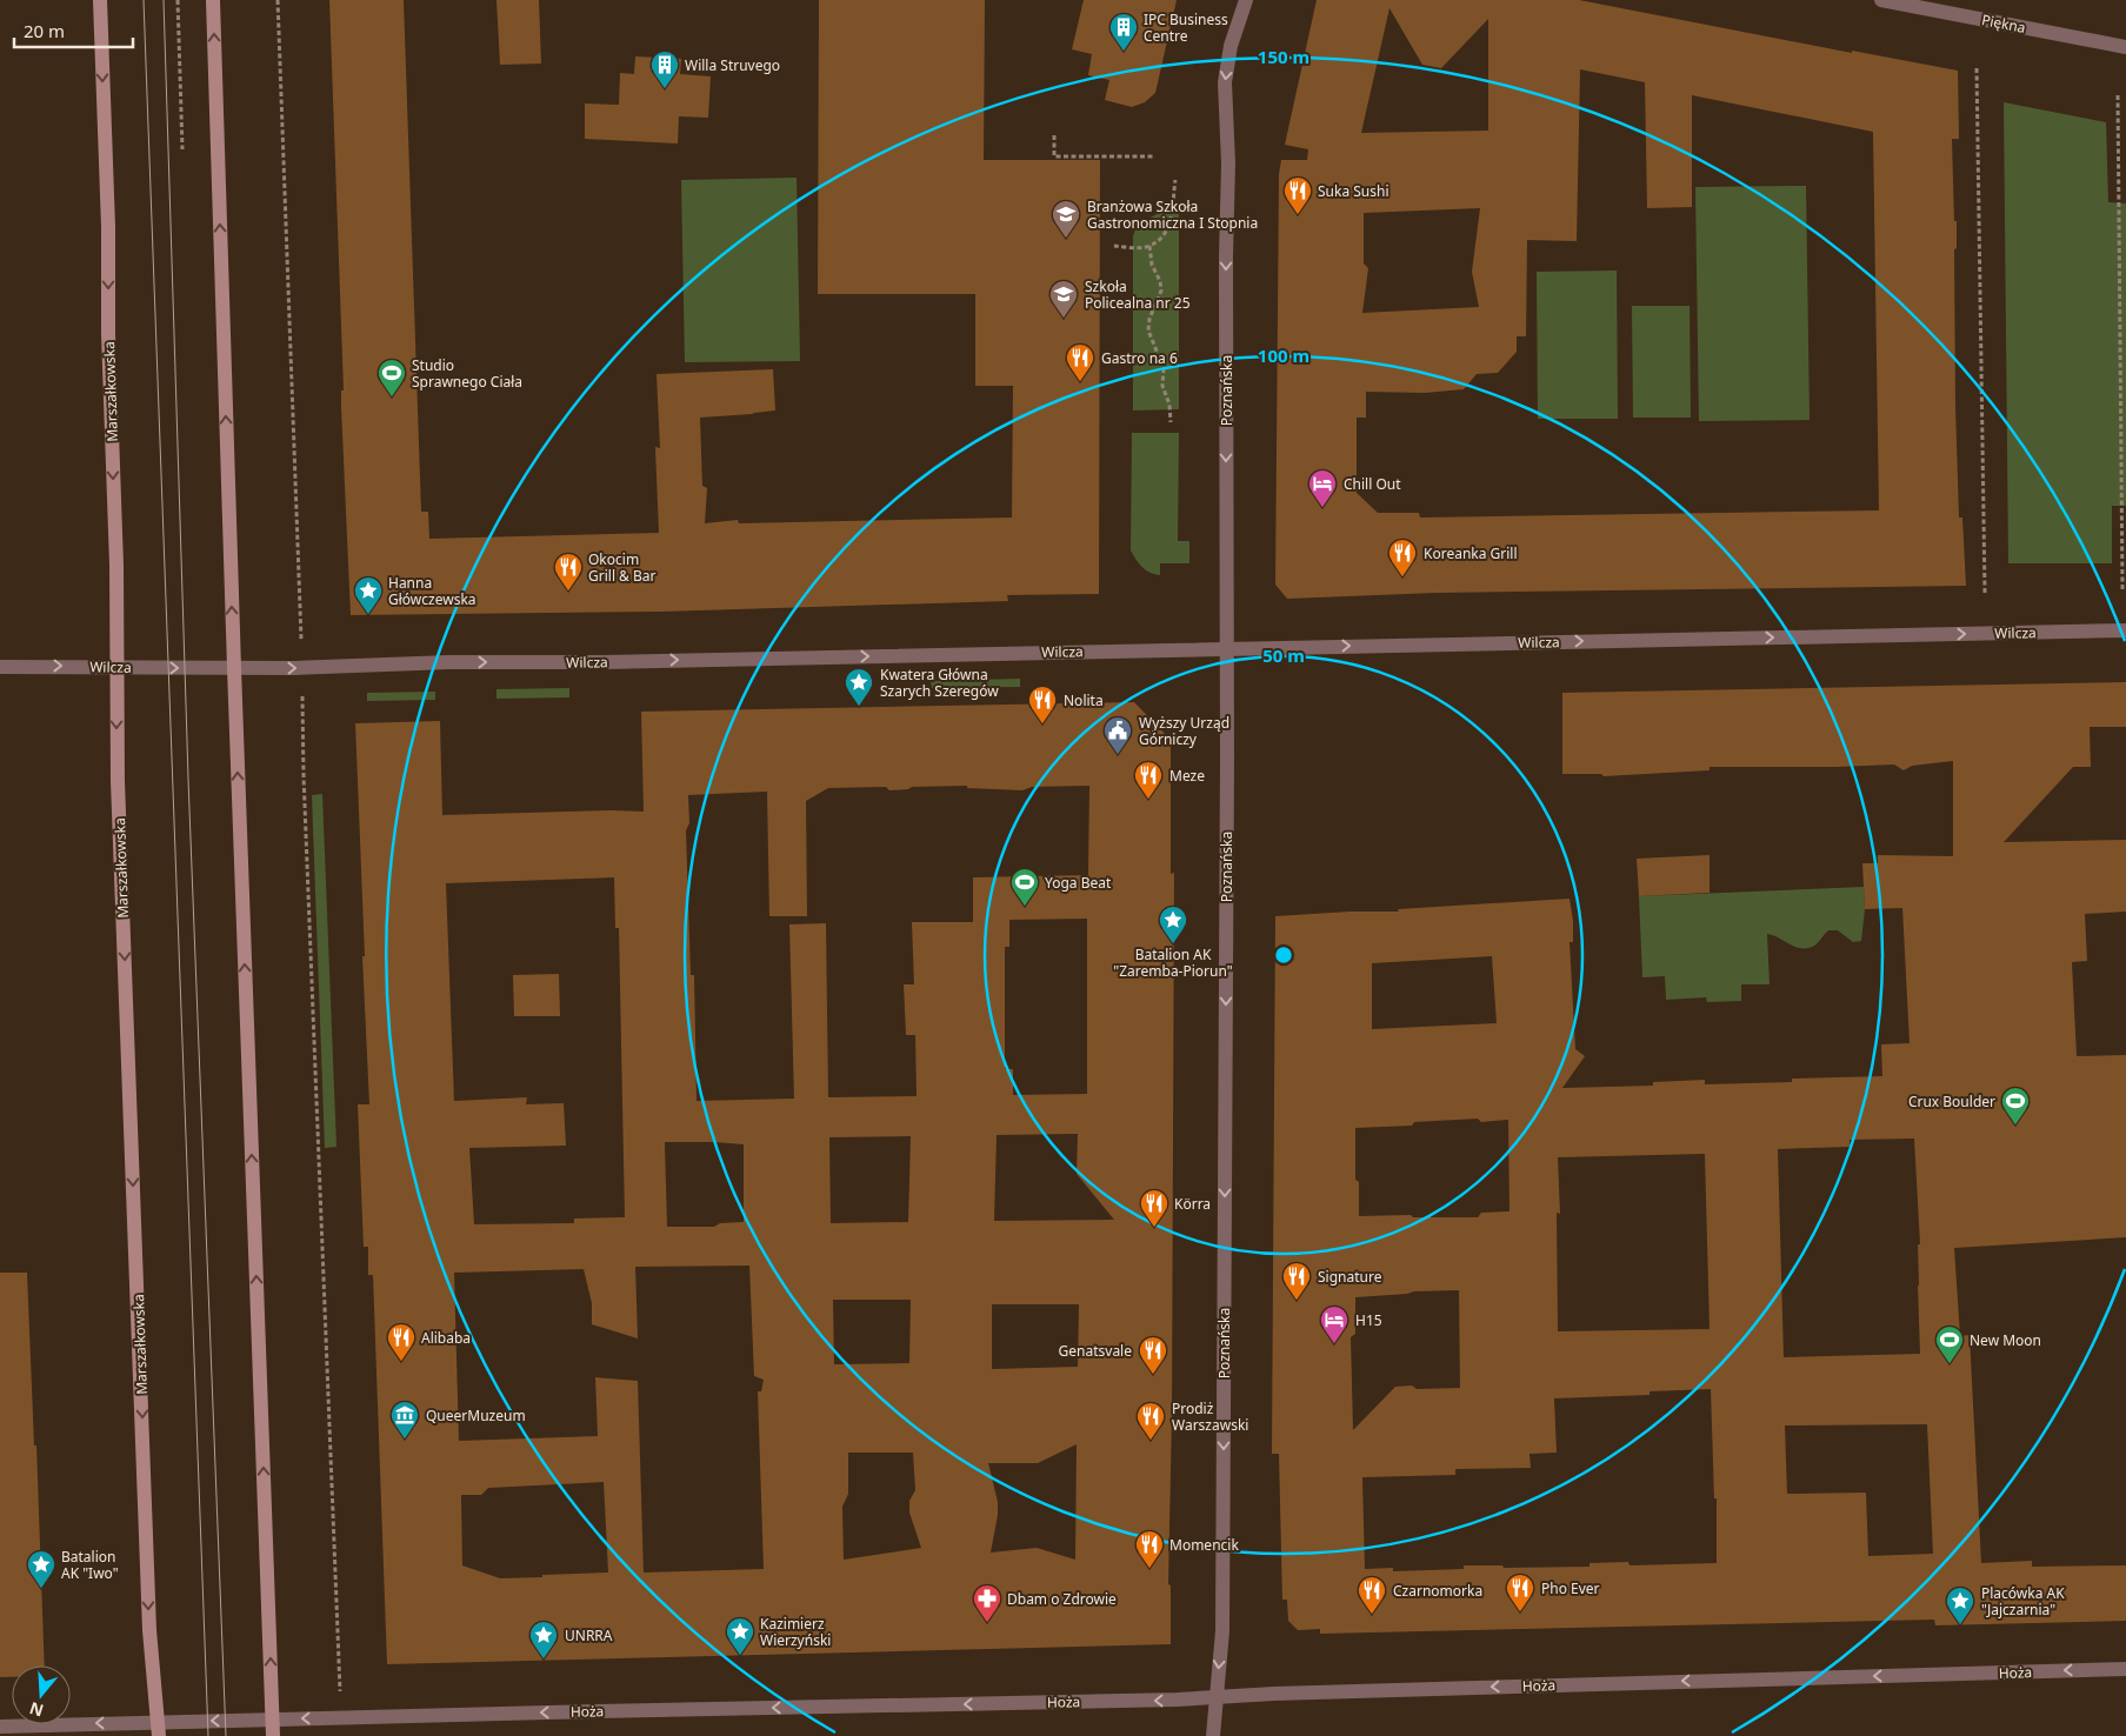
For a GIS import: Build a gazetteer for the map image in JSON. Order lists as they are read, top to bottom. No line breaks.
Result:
{"streets":{"main road":["Marszałkowska"],"street":["Piękna","Poznańska","Wilcza","Hoża"]},"crossings":[["Poznańska","Wilcza"],["Poznańska","Hoża"],["Marszałkowska","Wilcza"],["Marszałkowska","Hoża"]],"one_way":["Poznańska","Wilcza","Hoża"],"places":{"building":["IPC Business Centre","Willa Struvego"],"restaurant":["Suka Sushi","Gastro na 6","Koreanka Grill","Okocim Grill & Bar","Nolita","Meze","Körra","Signature","Alibaba","Genatsvale","Prodiż Warszawski","Momencik","Pho Ever","Czarnomorka"],"school or university":["Branżowa Szkoła Gastronomiczna I Stopnia","Szkoła Policealna nr 25"],"sports":["Studio Sprawnego Ciała","Yoga Beat","Crux Boulder","New Moon"],"hotel":["Chill Out","H15"],"place":["Hanna Główczewska","Kwatera Główna Szarych Szeregów","Batalion AK \"Zaremba-Piorun\"","Batalion AK \"Iwo\"","Placówka AK \"Jajczarnia\"","Kazimierz Wierzyński","UNRRA"],"public building":["Wyższy Urząd Górniczy"],"museum":["QueerMuzeum"],"pharmacy":["Dbam o Zdrowie"]},"scale_bar":"20 m","north":"bottom","rings":["150 m","100 m","50 m"]}
